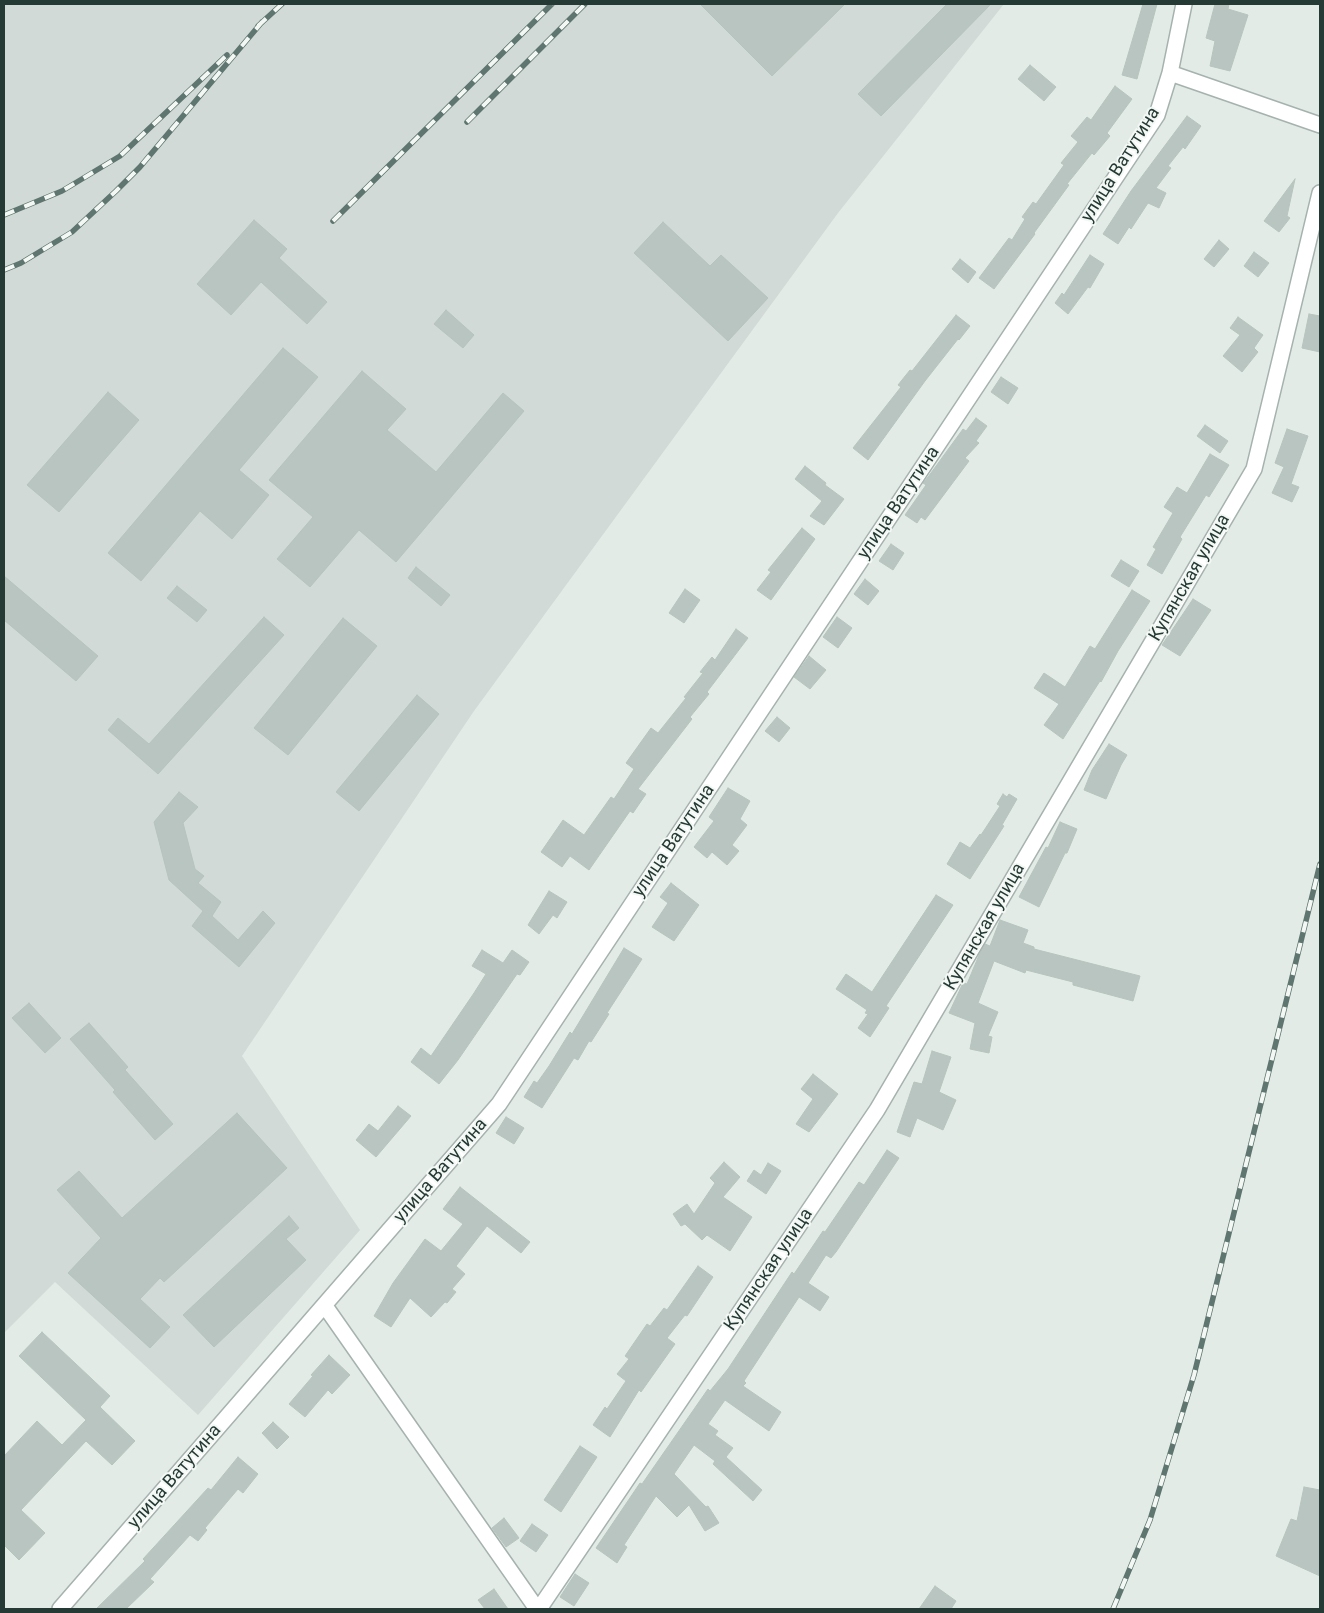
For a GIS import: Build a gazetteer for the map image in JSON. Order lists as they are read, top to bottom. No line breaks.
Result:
{"streets":{"street":["улица Ватутина","Купянская улица"]}}
